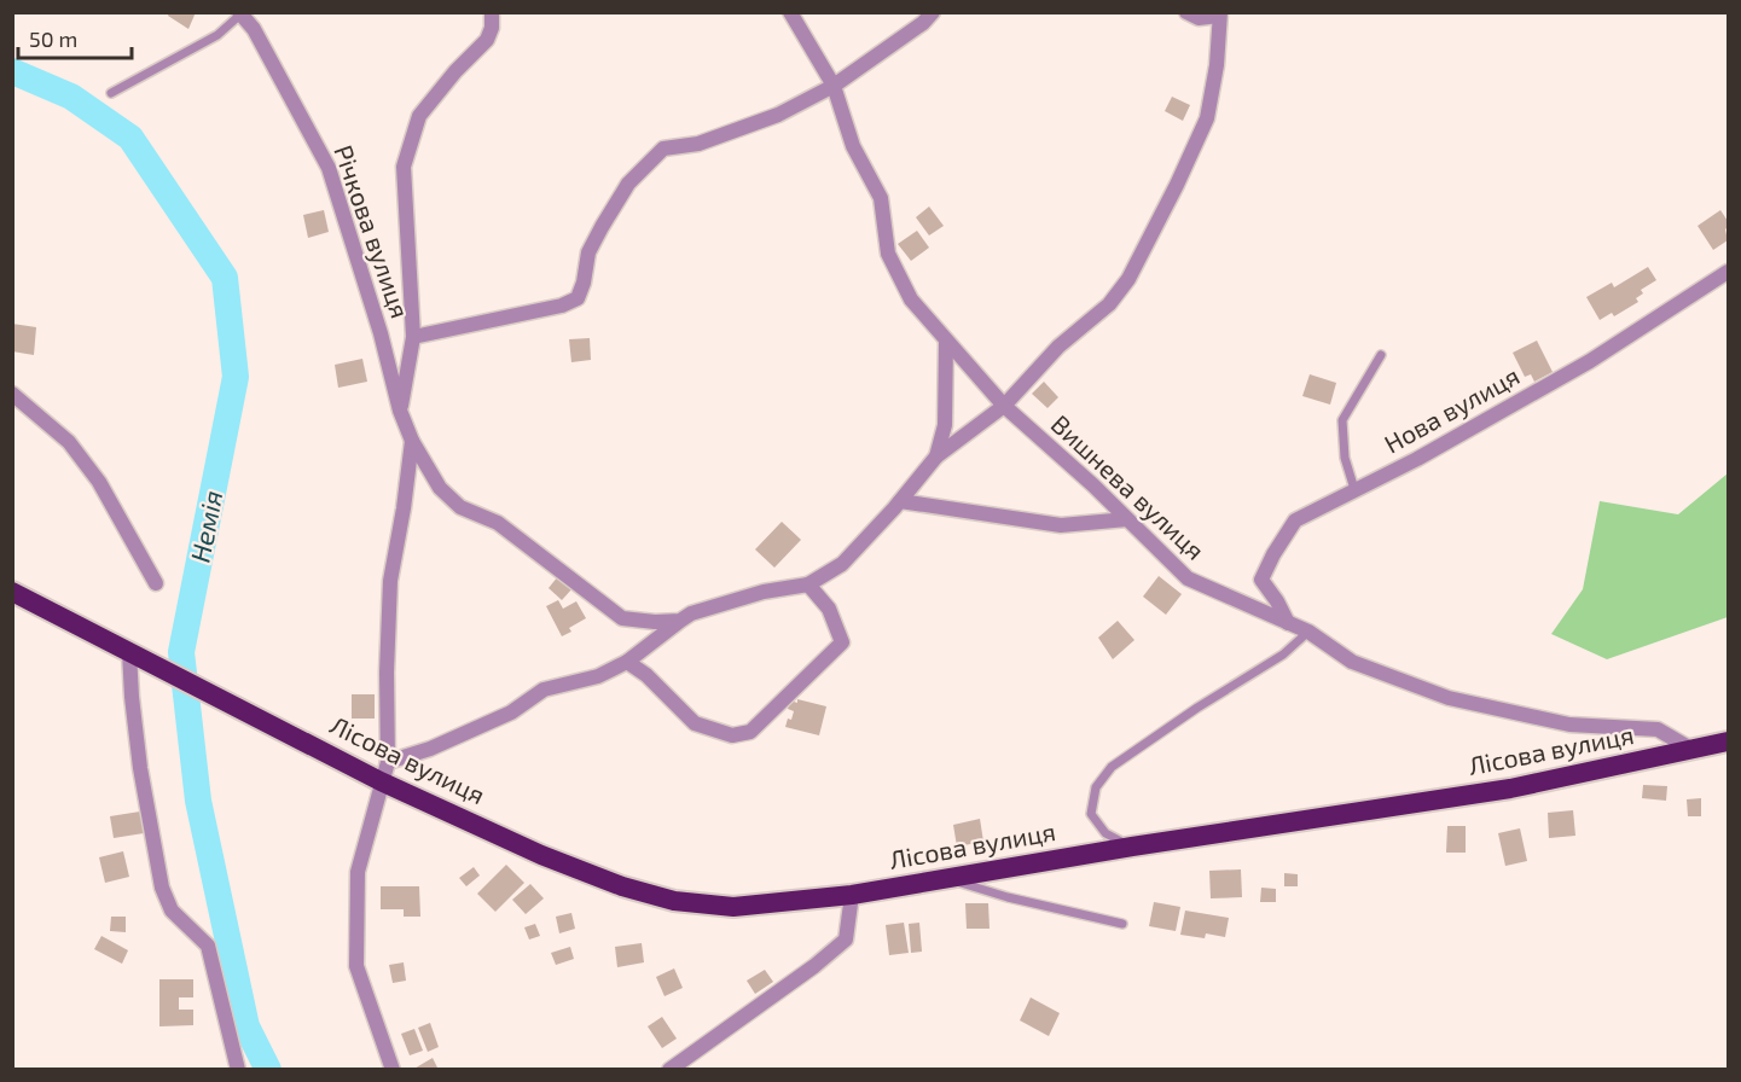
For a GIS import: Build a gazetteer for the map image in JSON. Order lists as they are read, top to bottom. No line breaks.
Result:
{"streets":{"highway":["Лісова вулиця"],"street":["Річкова вулиця","Нова вулиця","Вишнева вулиця"]},"crossings":[["Річкова вулиця","Лісова вулиця"],["Нова вулиця","Вишнева вулиця"],["Вишнева вулиця","Лісова вулиця"]],"water":["Немія"],"scale_bar":"50 m"}
